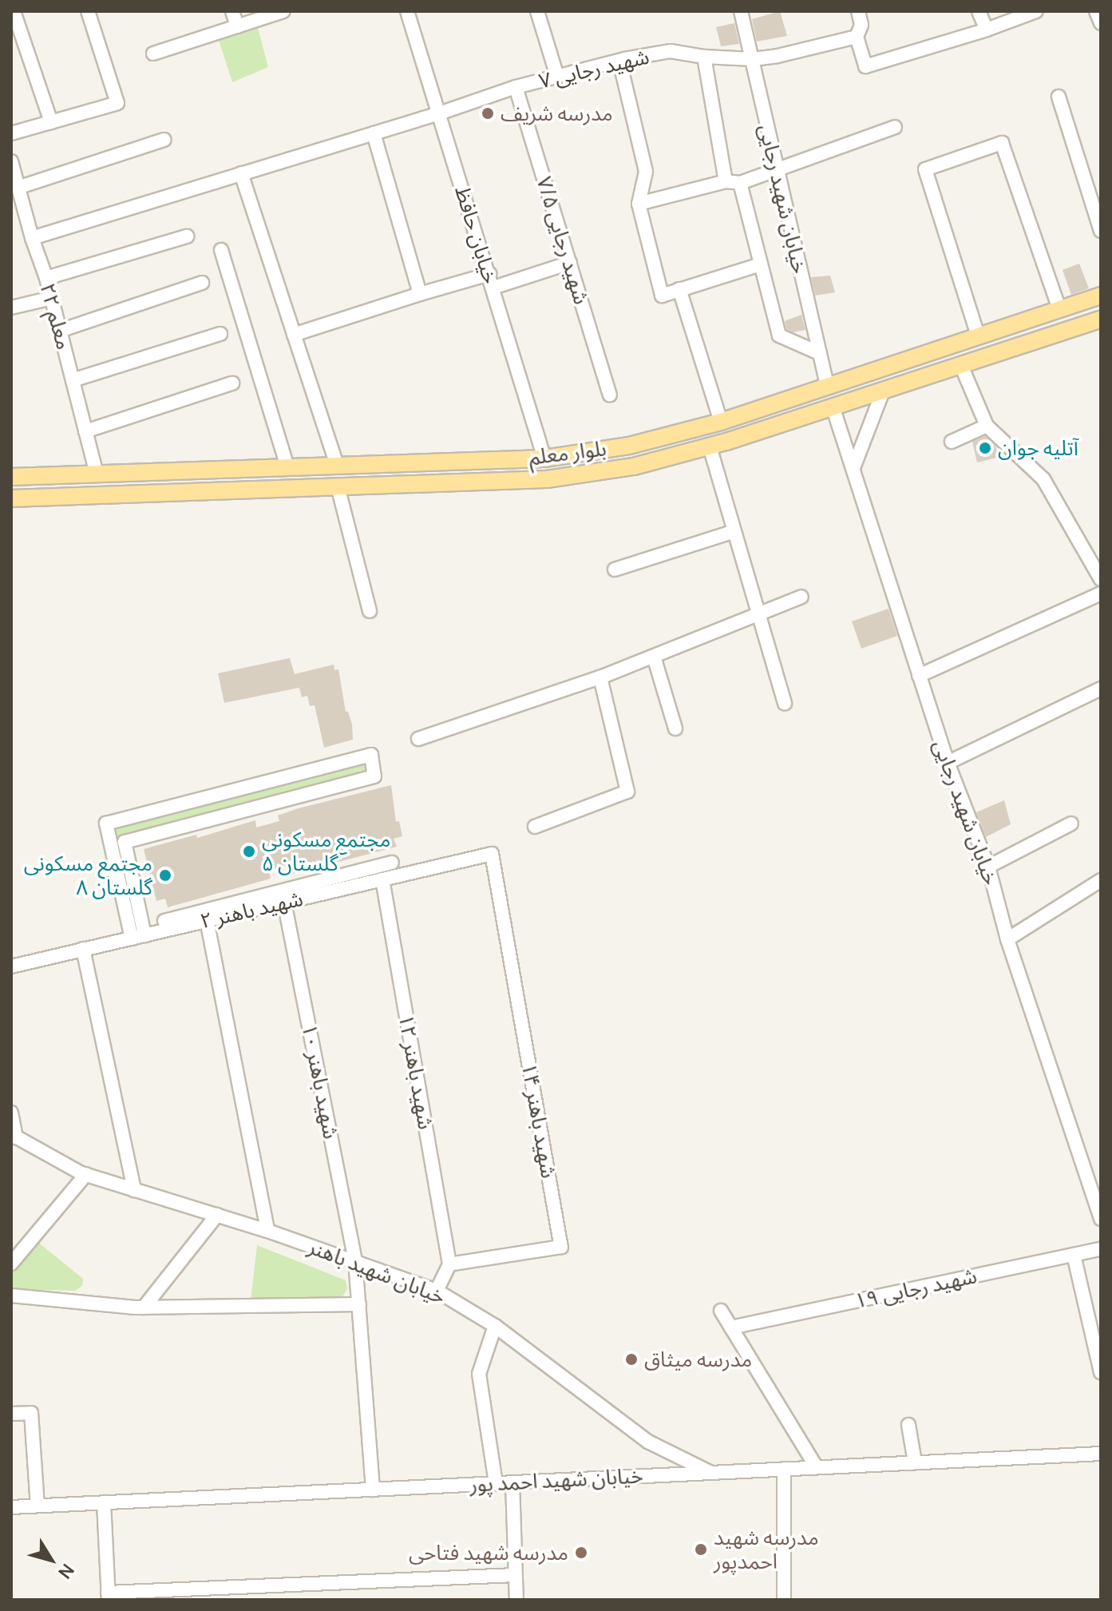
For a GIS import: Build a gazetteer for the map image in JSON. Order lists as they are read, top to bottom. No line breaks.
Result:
{"streets":{"main road":["بلوار معلم"],"street":["شهید رجایی ۷","خیابان شهید رجایی","خیابان حافظ","شهید رجایی ۷/۵","معلم ۲۲","شهید باهنر ۲","شهید باهنر ۱۲","شهید باهنر ۱۰","شهید باهنر ۱۴","خیابان شهید باهنر","شهید رجایی ۱۹","خیابان شهید احمد پور"]},"crossings":[["شهید رجایی ۷","خیابان شهید رجایی"],["شهید رجایی ۷","خیابان حافظ"],["شهید رجایی ۷","شهید رجایی ۷/۵"],["شهید رجایی ۷","معلم ۲۲"],["خیابان شهید رجایی","بلوار معلم"],["خیابان حافظ","بلوار معلم"],["معلم ۲۲","بلوار معلم"],["شهید باهنر ۲","شهید باهنر ۱۲"],["شهید باهنر ۲","شهید باهنر ۱۰"],["شهید باهنر ۲","شهید باهنر ۱۴"],["شهید باهنر ۱۲","شهید باهنر ۱۴"],["شهید باهنر ۱۰","خیابان شهید باهنر"],["شهید باهنر ۱۰","خیابان شهید احمد پور"],["خیابان شهید باهنر","خیابان شهید احمد پور"]],"places":["مدرسه شریف","آتلیه جوان","مجتمع مسکونی گلستان ۵","مجتمع مسکونی گلستان ۸","مدرسه میثاق","مدرسه شهید احمدپور","مدرسه شهید فتاحی"],"north":"bottom right"}
